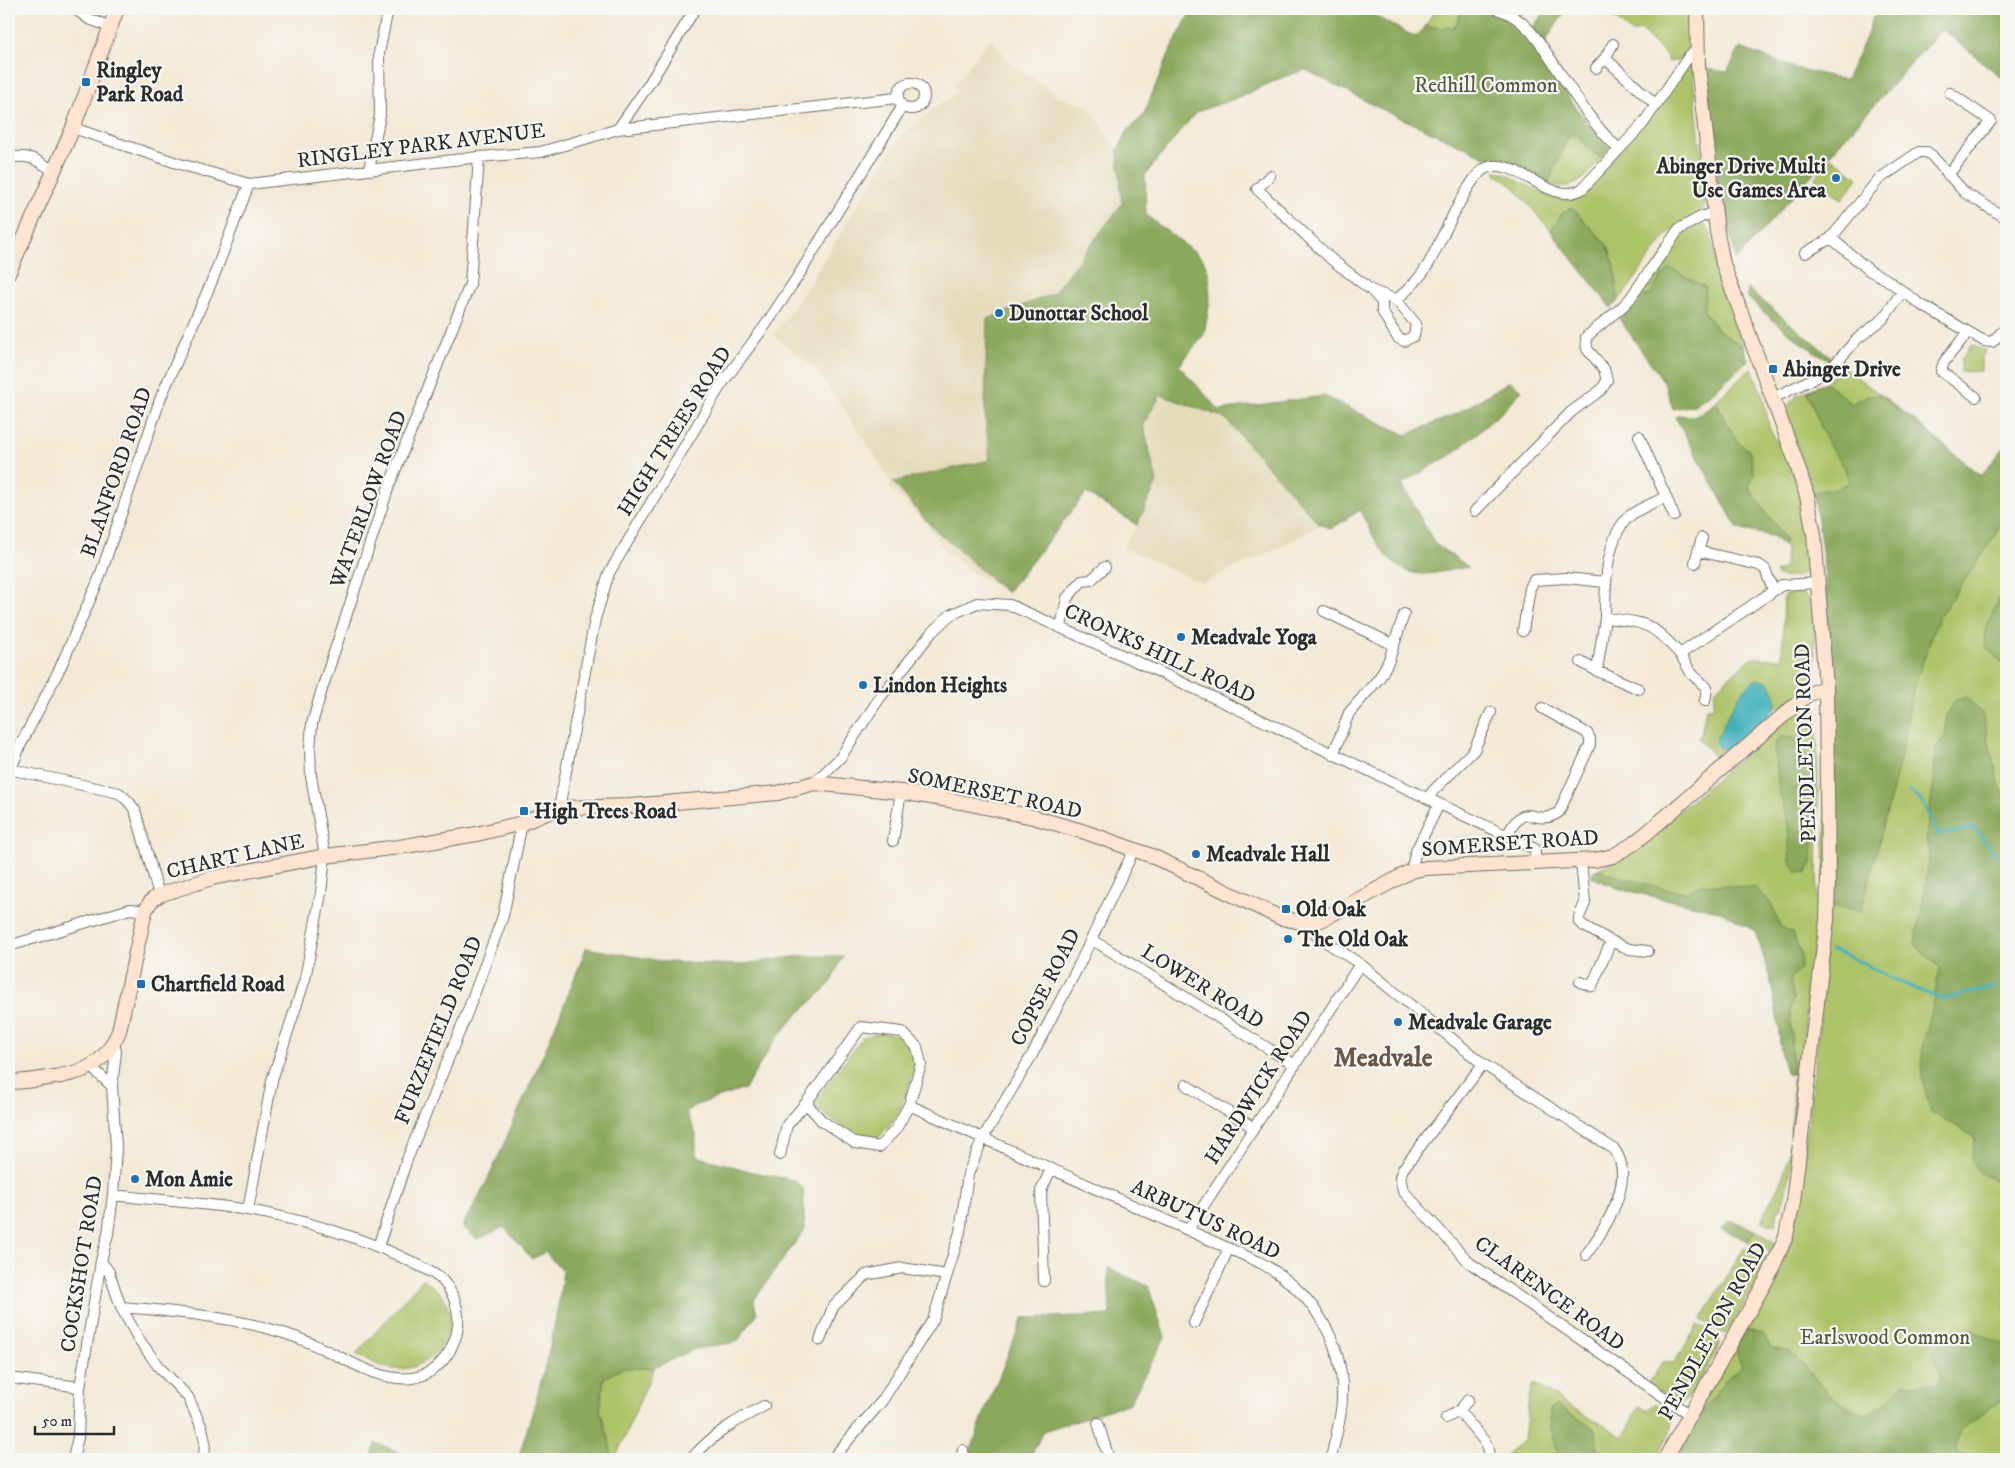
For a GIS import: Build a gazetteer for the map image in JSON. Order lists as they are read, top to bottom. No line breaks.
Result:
{"streets":{"street":["RINGLEY PARK AVENUE","HIGH TREES ROAD","BLANFORD ROAD","WATERLOW ROAD","CRONKS HILL ROAD","PENDLETON ROAD","SOMERSET ROAD","CHART LANE","LOWER ROAD","COPSE ROAD","FURZEFIELD ROAD","HARDWICK ROAD","ARBUTUS ROAD","COCKSHOT ROAD","CLARENCE ROAD"]},"crossings":[["RINGLEY PARK AVENUE","HIGH TREES ROAD"],["RINGLEY PARK AVENUE","BLANFORD ROAD"],["RINGLEY PARK AVENUE","WATERLOW ROAD"],["HIGH TREES ROAD","CHART LANE"],["WATERLOW ROAD","CHART LANE"],["CRONKS HILL ROAD","SOMERSET ROAD"],["PENDLETON ROAD","SOMERSET ROAD"],["PENDLETON ROAD","CLARENCE ROAD"],["SOMERSET ROAD","COPSE ROAD"],["CHART LANE","FURZEFIELD ROAD"],["CHART LANE","COCKSHOT ROAD"],["LOWER ROAD","COPSE ROAD"],["LOWER ROAD","HARDWICK ROAD"],["COPSE ROAD","ARBUTUS ROAD"],["HARDWICK ROAD","ARBUTUS ROAD"]],"districts":["Meadvale"],"parks":["Redhill Common","Earlswood Common"],"places":{"transit":["Ringley Park Road","Abinger Drive","High Trees Road","Old Oak","Chartfield Road"],"other":["Abinger Drive Multi Use Games Area","Dunottar School","Meadvale Yoga","Lindon Heights","Meadvale Hall","The Old Oak","Meadvale Garage","Mon Amie"]},"scale_bar":"50 m"}
